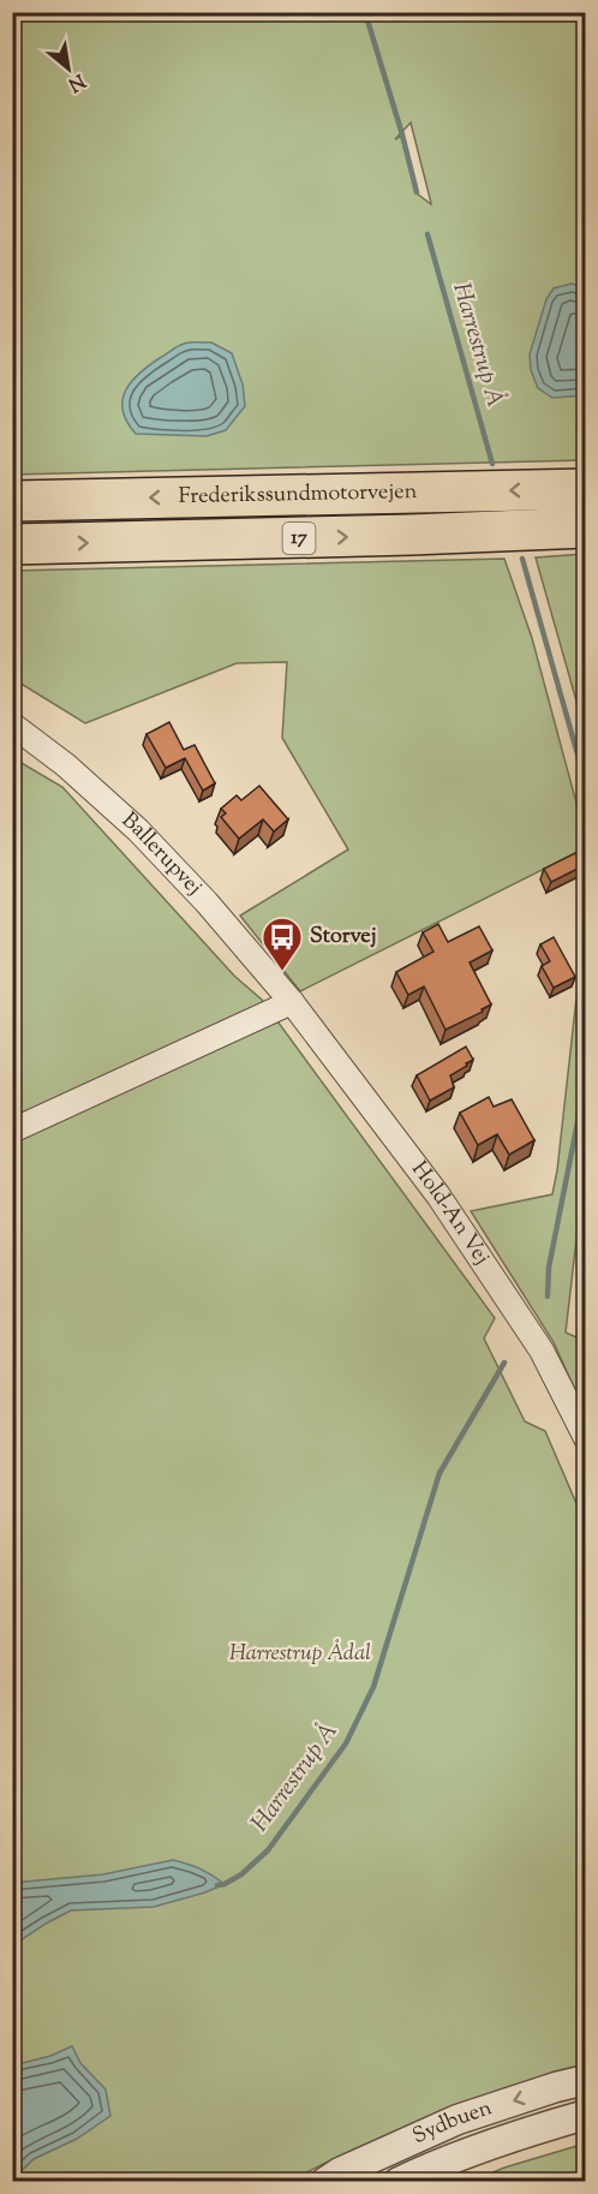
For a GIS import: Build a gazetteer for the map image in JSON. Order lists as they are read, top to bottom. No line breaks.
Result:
{"streets":{"highway":["Frederikssundmotorvejen","17"],"street":["Ballerupvej","Hold-An Vej","Sydbuen"]},"crossings":[["Ballerupvej","Hold-An Vej"]],"water":["Harrestrup Å"],"parks":["Harrestrup Ådal"],"places":{"bus stop":["Storvej"]},"north":"bottom right"}
